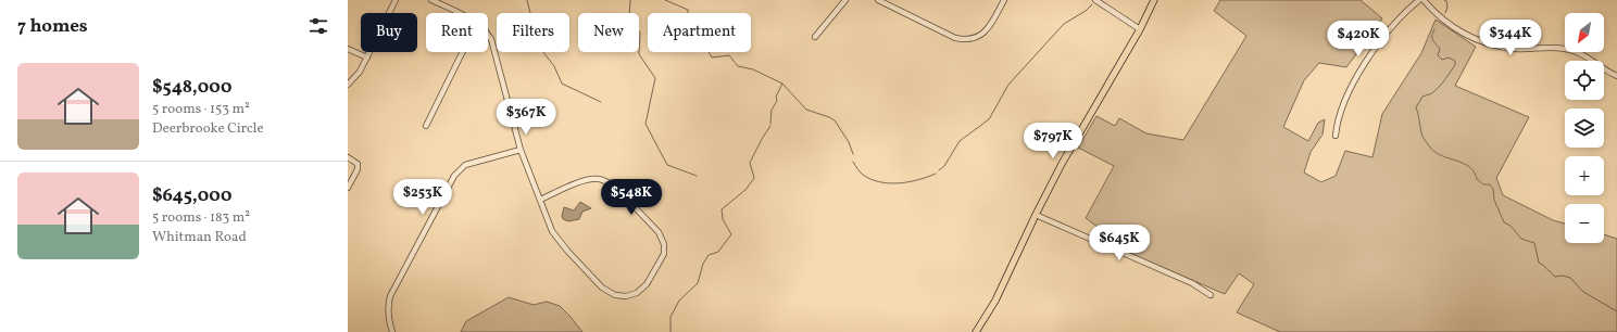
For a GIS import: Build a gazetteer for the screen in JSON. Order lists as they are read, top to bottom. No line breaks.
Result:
{"north":"bottom left","page":{"heading":"7 homes","map_buttons":["+","−"],"chip":["Buy","Rent","Filters","New","Apartment"],"price":["$344K","$420K","$367K","$797K","$253K","$548K","$645K"],"list":[{"name":"$548,000","note":"5 rooms · 153 m² · Deerbrooke Circle"},{"name":"$645,000","note":"5 rooms · 183 m² · Whitman Road"}]}}
